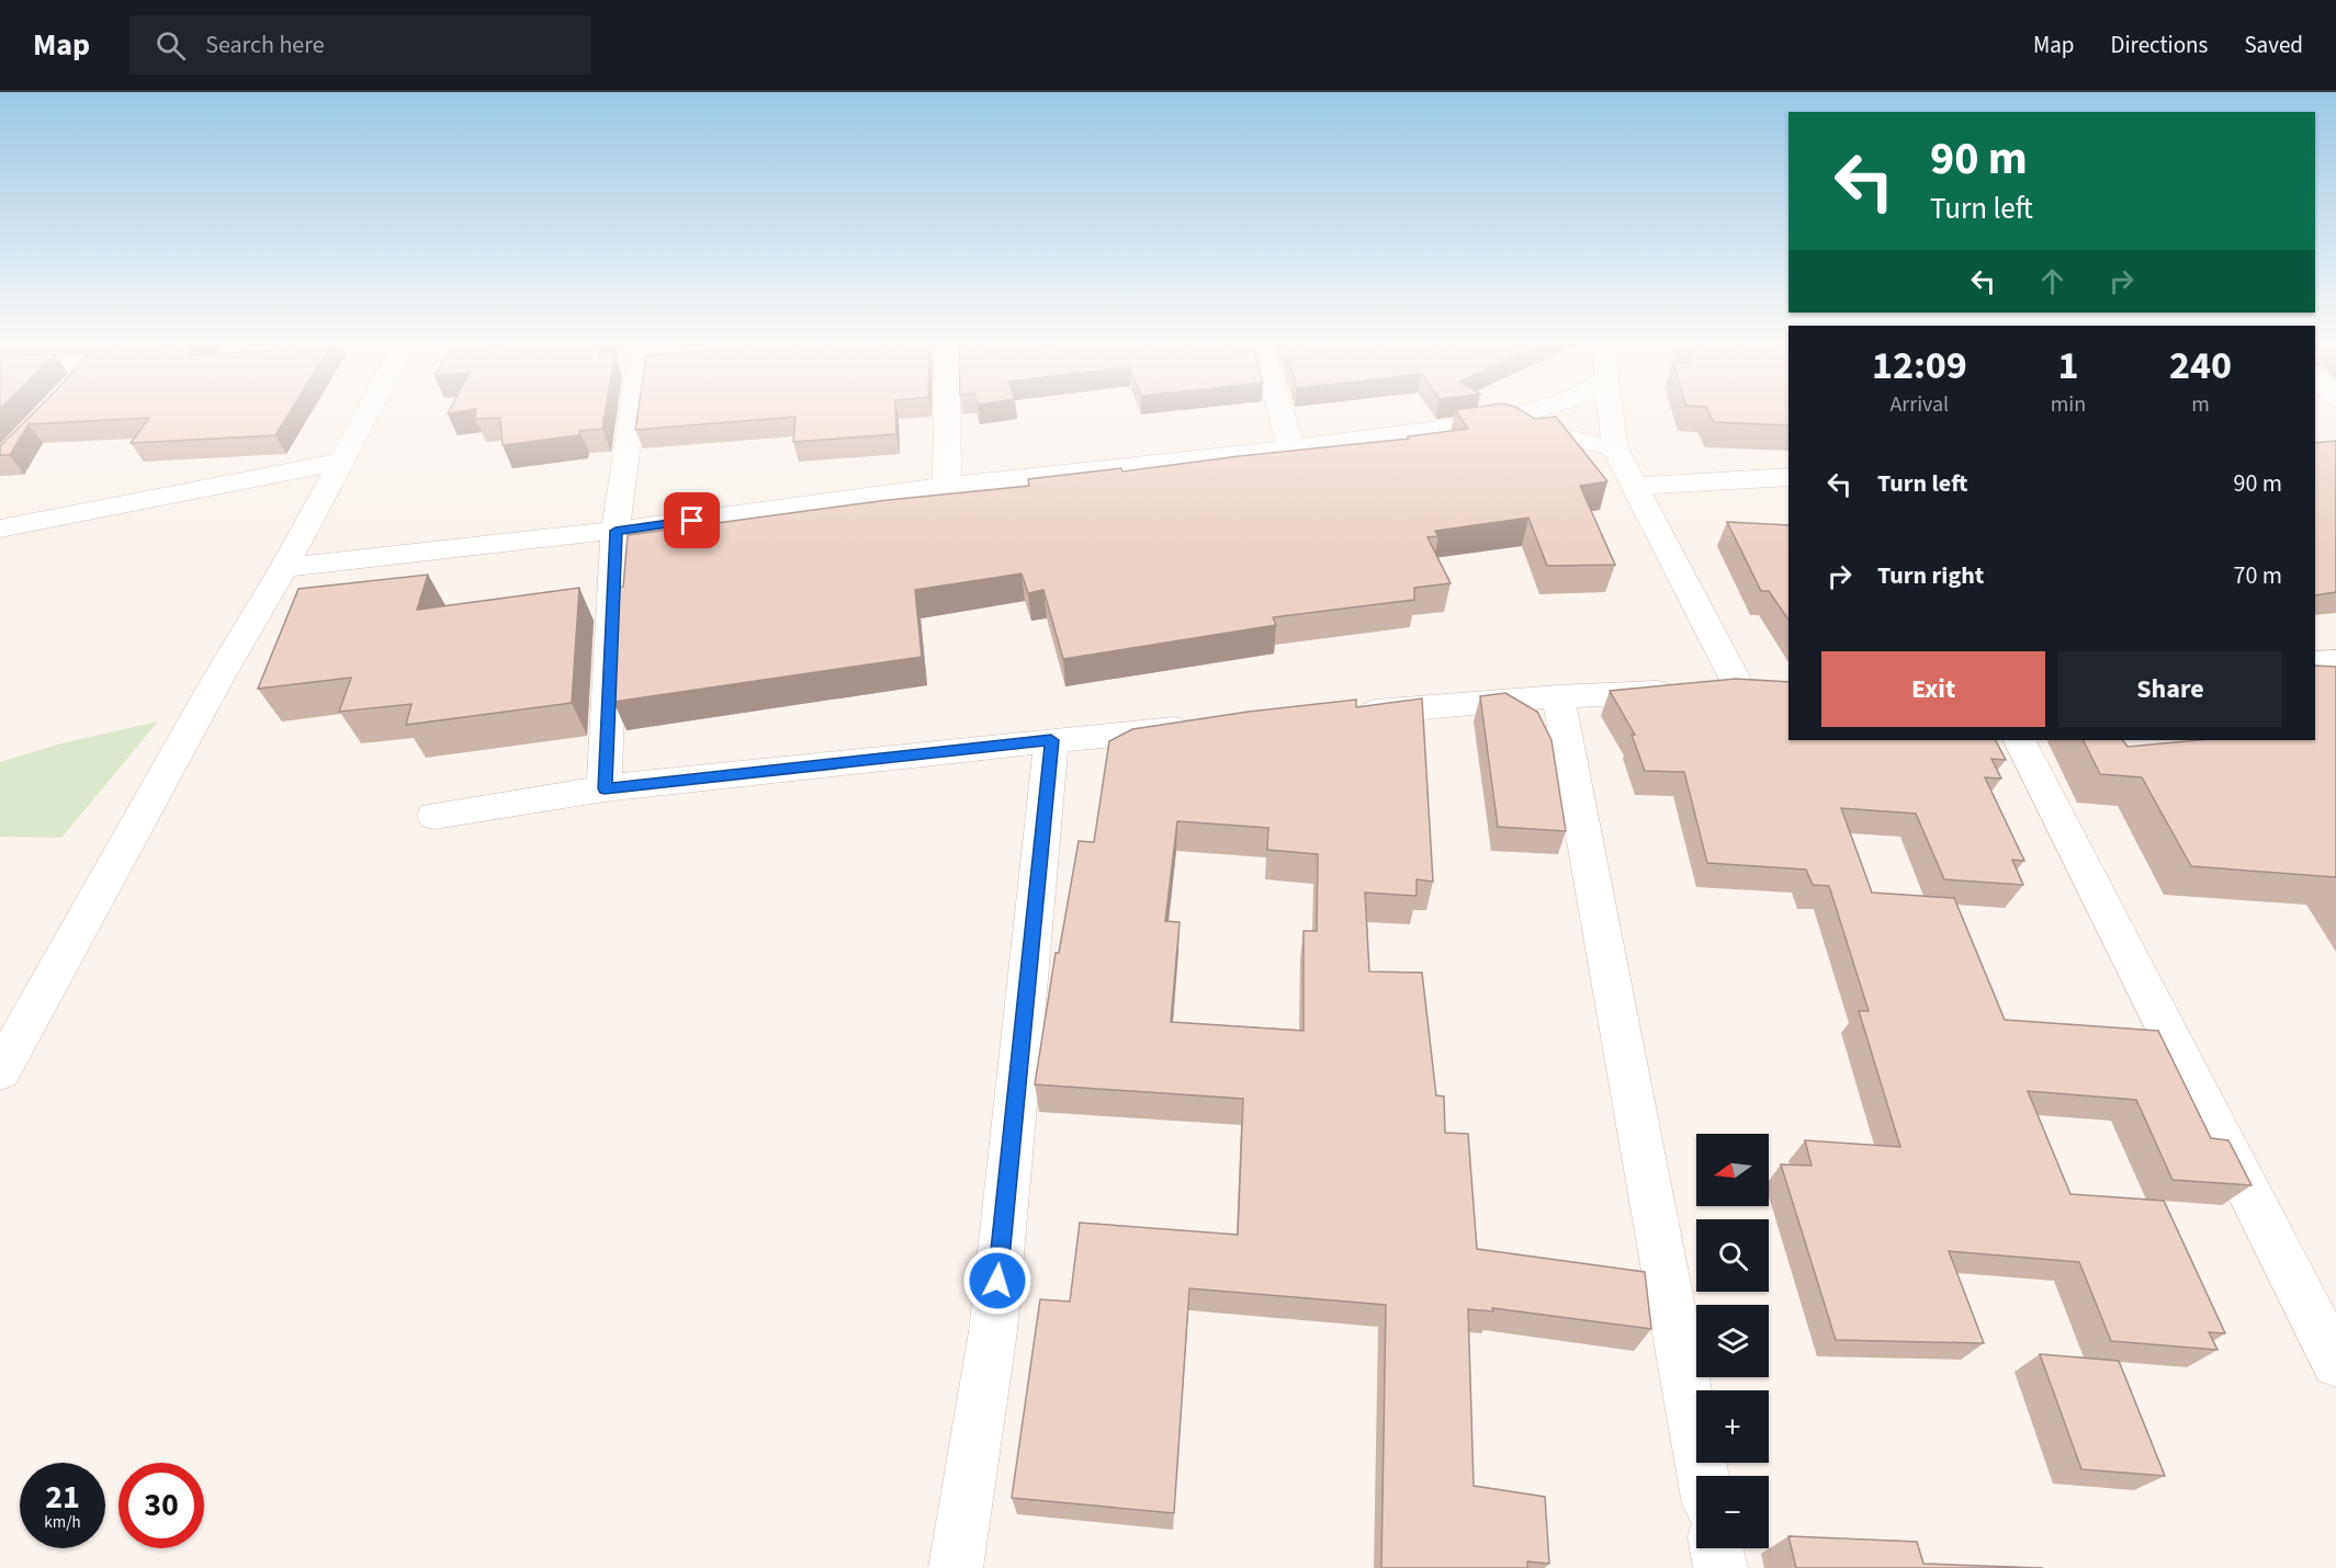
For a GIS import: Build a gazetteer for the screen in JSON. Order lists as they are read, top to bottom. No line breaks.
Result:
{"north":"left","page":{"header":"Map","search":"Search here","nav":["Map","Directions","Saved"],"turn":["90 m","Turn left"],"eta":["12:09","Arrival","1","min","240","m"],"list":[{"name":"Turn left","value":"90 m"},{"name":"Turn right","value":"70 m"}],"buttons":["Exit","Share"],"map_buttons":["+","−"],"speed":"21 km/h","limit":"30"}}
